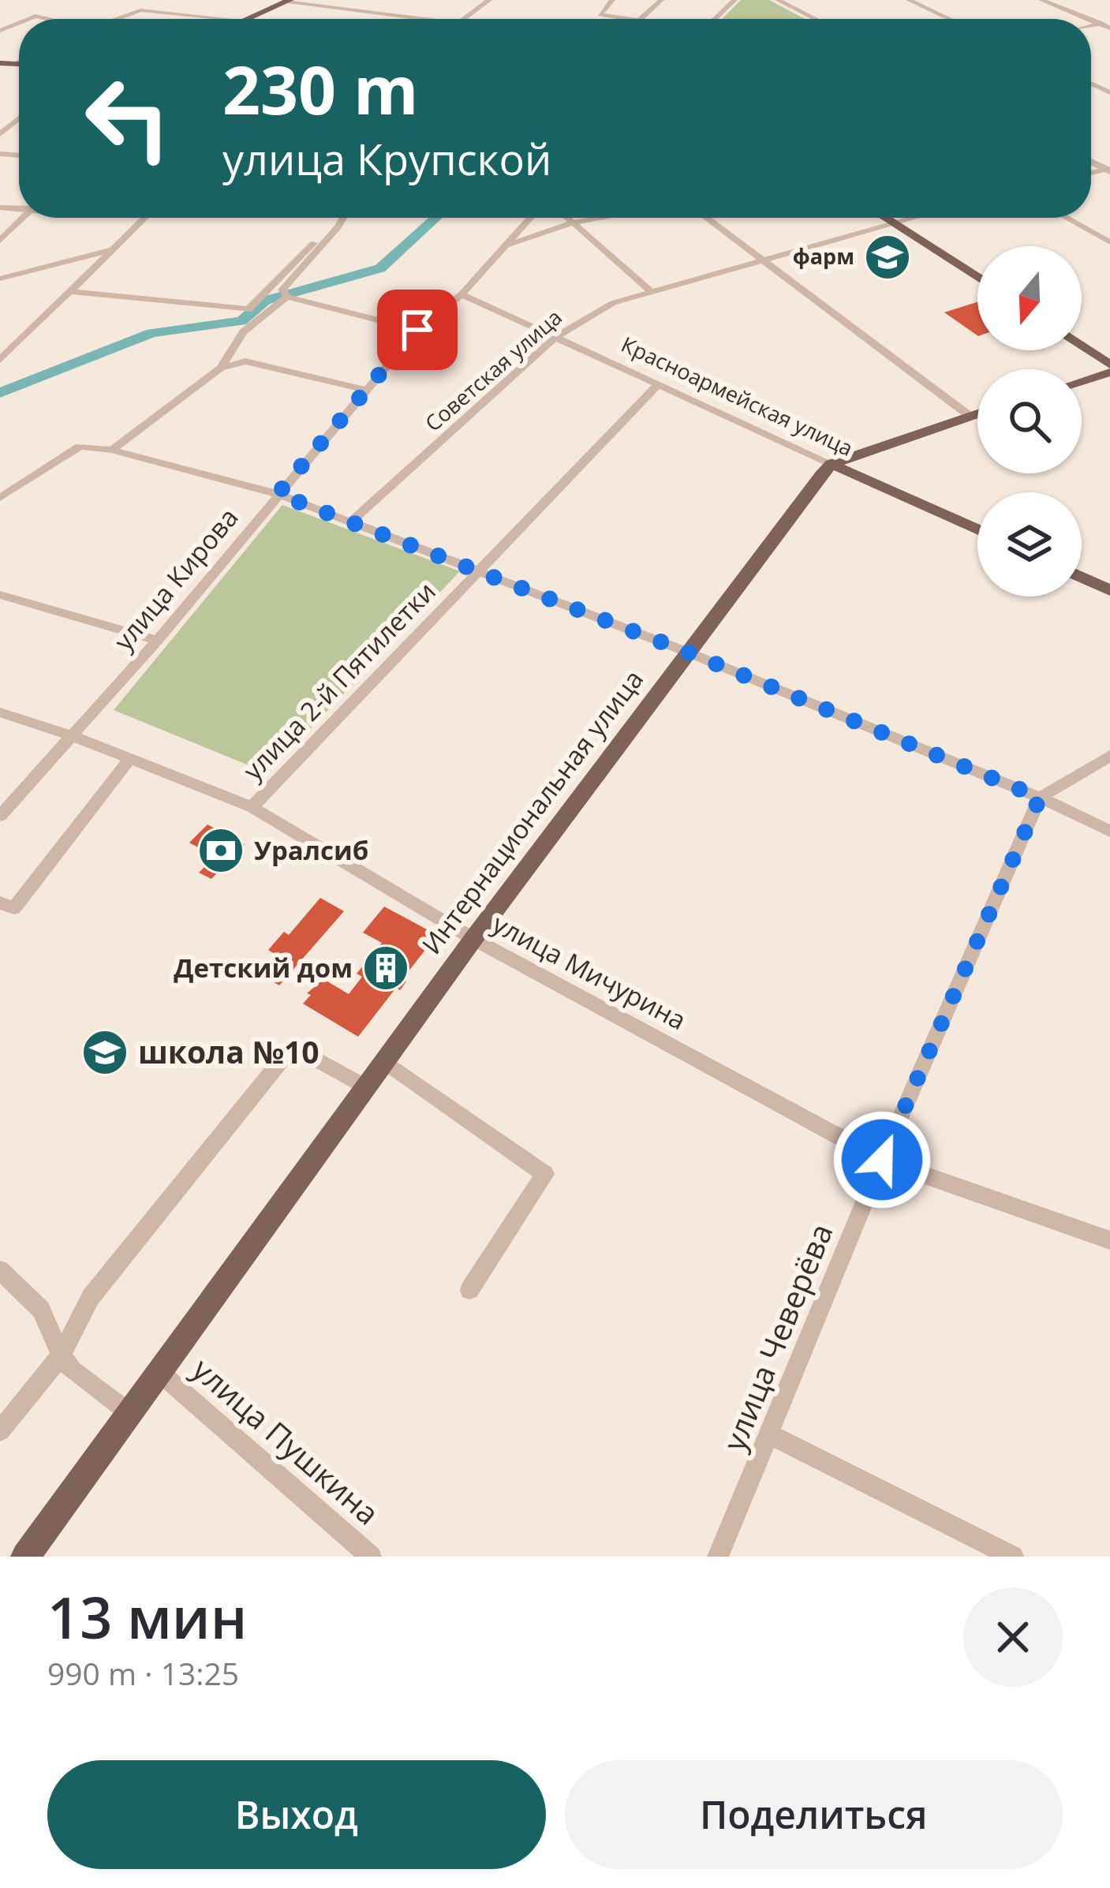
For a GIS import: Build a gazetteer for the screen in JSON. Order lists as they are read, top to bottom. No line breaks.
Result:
{"streets":{"main road":["Красноармейская улица","Интернациональная улица"],"street":["Советская улица","улица Кирова","улица 2-й Пятилетки","улица Мичурина","улица Чеверёва","улица Пушкина"]},"crossings":[["Советская улица","Красноармейская улица"],["Красноармейская улица","улица Кирова"],["Красноармейская улица","улица 2-й Пятилетки"],["Красноармейская улица","Интернациональная улица"],["улица Кирова","улица Мичурина"],["улица 2-й Пятилетки","улица Мичурина"],["Интернациональная улица","улица Мичурина"],["Интернациональная улица","улица Пушкина"],["улица Мичурина","улица Чеверёва"]],"places":{"school or university":["фарм","школа №10"],"bank":["Уралсиб"],"building":["Детский дом"]},"north":"bottom","page":{"turn":["230 m","улица Крупской"],"heading":["13 мин","990 m · 13:25"],"buttons":["Выход","Поделиться"]}}
